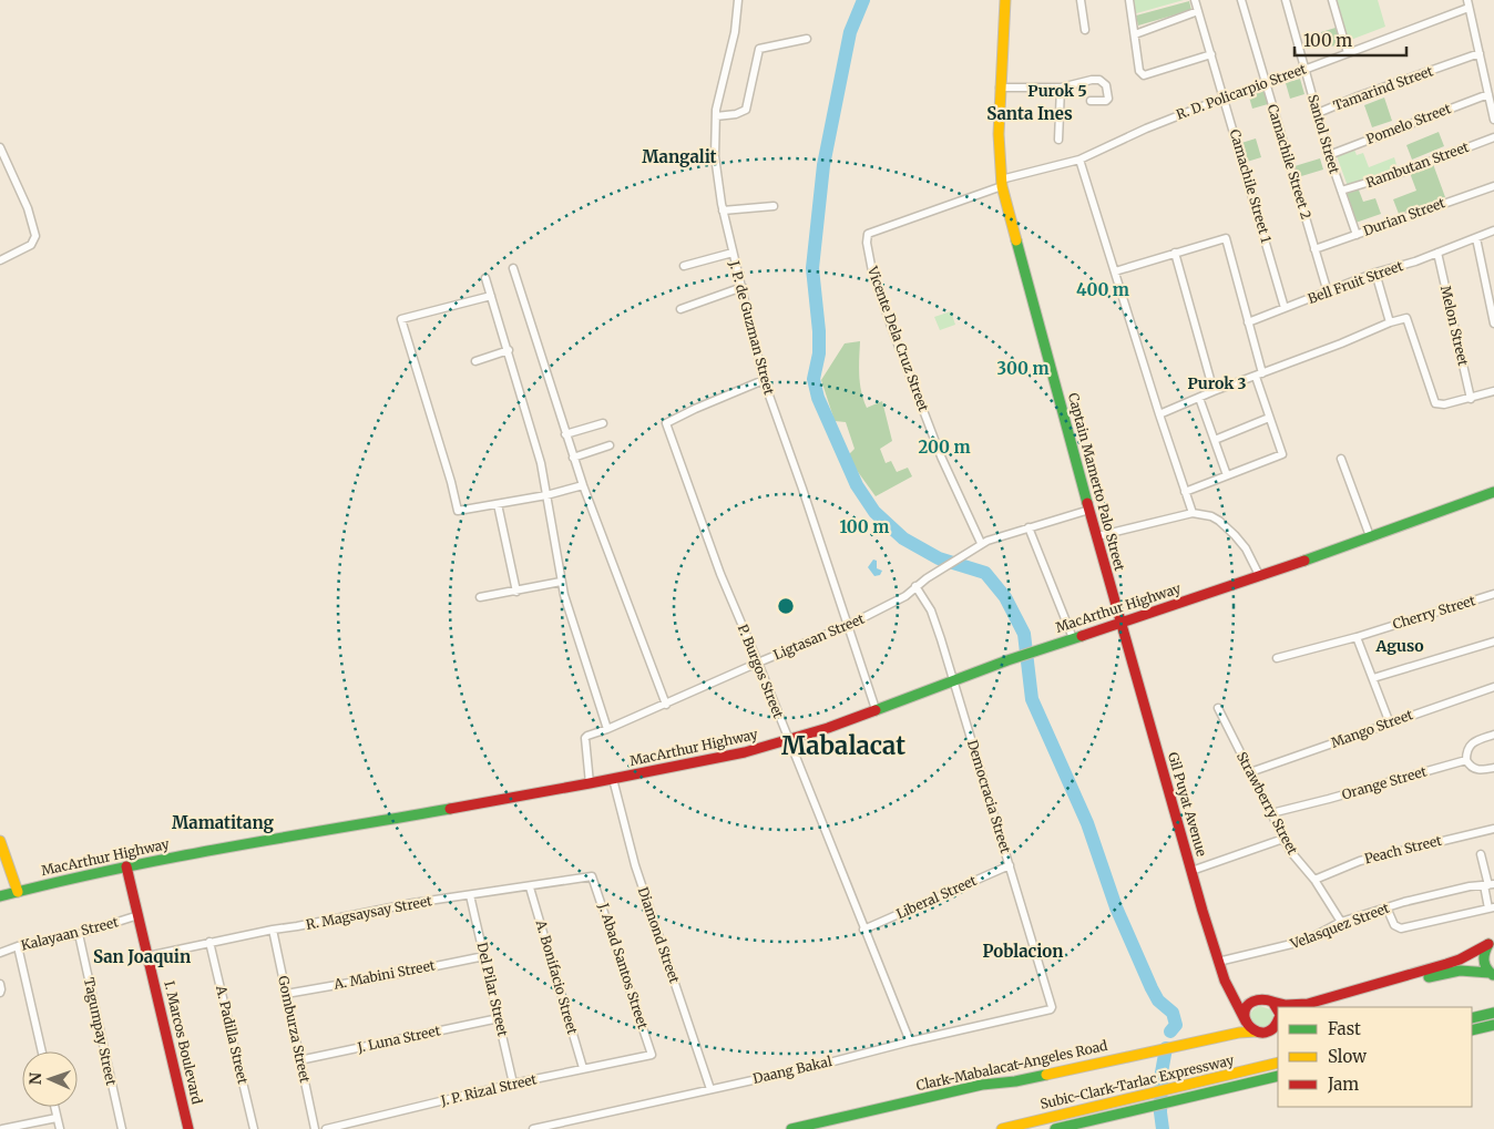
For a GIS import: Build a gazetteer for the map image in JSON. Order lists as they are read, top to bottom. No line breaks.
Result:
{"streets":{"main road":["Captain Mamerto Palo Street","MacArthur Highway","Gil Puyat Avenue","I. Marcos Boulevard","Clark-Mabalacat-Angeles Road","Subic-Clark-Tarlac Expressway"],"street":["Tamarind Street","R. D. Policarpio Street","Pomelo Street","Santol Street","Camachile Street 2","Rambutan Street","Camachile Street 1","Durian Street","Bell Fruit Street","Melon Street","J. P. de Guzman Street","Vicente Dela Cruz Street","Cherry Street","Ligtasan Street","P. Burgos Street","Mango Street","Orange Street","Democracia Street","Strawberry Street","Peach Street","Liberal Street","R. Magsaysay Street","Velasquez Street","Kalayaan Street","Diamond Street","J. Abad Santos Street","A. Mabini Street","A. Bonifacio Street","Del Pilar Street","Gomburza Street","Tagumpay Street","A. Padilla Street","J. Luna Street","Daang Bakal","J. P. Rizal Street"]},"crossings":[["Tamarind Street","Santol Street"],["R. D. Policarpio Street","Santol Street"],["R. D. Policarpio Street","Camachile Street 2"],["R. D. Policarpio Street","Camachile Street 1"],["R. D. Policarpio Street","Vicente Dela Cruz Street"],["R. D. Policarpio Street","Captain Mamerto Palo Street"],["Pomelo Street","Santol Street"],["Santol Street","Rambutan Street"],["Santol Street","Durian Street"],["Camachile Street 2","Durian Street"],["Camachile Street 2","Bell Fruit Street"],["Camachile Street 1","Bell Fruit Street"],["Bell Fruit Street","Melon Street"],["J. P. de Guzman Street","MacArthur Highway"],["J. P. de Guzman Street","Ligtasan Street"],["J. P. de Guzman Street","P. Burgos Street"],["Vicente Dela Cruz Street","Captain Mamerto Palo Street"],["Vicente Dela Cruz Street","Ligtasan Street"],["Captain Mamerto Palo Street","MacArthur Highway"],["Captain Mamerto Palo Street","Ligtasan Street"],["Captain Mamerto Palo Street","Gil Puyat Avenue"],["MacArthur Highway","Ligtasan Street"],["MacArthur Highway","P. Burgos Street"],["MacArthur Highway","Democracia Street"],["MacArthur Highway","Gil Puyat Avenue"],["MacArthur Highway","Diamond Street"],["MacArthur Highway","I. Marcos Boulevard"],["Ligtasan Street","P. Burgos Street"],["Ligtasan Street","Democracia Street"],["P. Burgos Street","Liberal Street"],["P. Burgos Street","Daang Bakal"],["Mango Street","Strawberry Street"],["Orange Street","Strawberry Street"],["Democracia Street","Liberal Street"],["Democracia Street","Daang Bakal"],["Strawberry Street","Peach Street"],["Strawberry Street","Velasquez Street"],["Gil Puyat Avenue","Velasquez Street"],["R. Magsaysay Street","J. Abad Santos Street"],["R. Magsaysay Street","A. Bonifacio Street"],["R. Magsaysay Street","Del Pilar Street"],["R. Magsaysay Street","Gomburza Street"],["R. Magsaysay Street","A. Padilla Street"],["R. Magsaysay Street","I. Marcos Boulevard"],["Kalayaan Street","Tagumpay Street"],["Kalayaan Street","I. Marcos Boulevard"],["Diamond Street","Daang Bakal"],["J. Abad Santos Street","J. P. Rizal Street"],["A. Mabini Street","Del Pilar Street"],["A. Mabini Street","Gomburza Street"],["A. Bonifacio Street","J. P. Rizal Street"],["Del Pilar Street","J. Luna Street"],["Del Pilar Street","J. P. Rizal Street"],["Gomburza Street","J. Luna Street"]],"districts":["Purok 5","Santa Ines","Mangalit","Purok 3","Aguso","Mabalacat","Mamatitang","Poblacion","San Joaquin"],"legend":["Fast","Slow","Jam"],"scale_bar":"100 m","north":"left","rings":["400 m","300 m","200 m","100 m"]}
